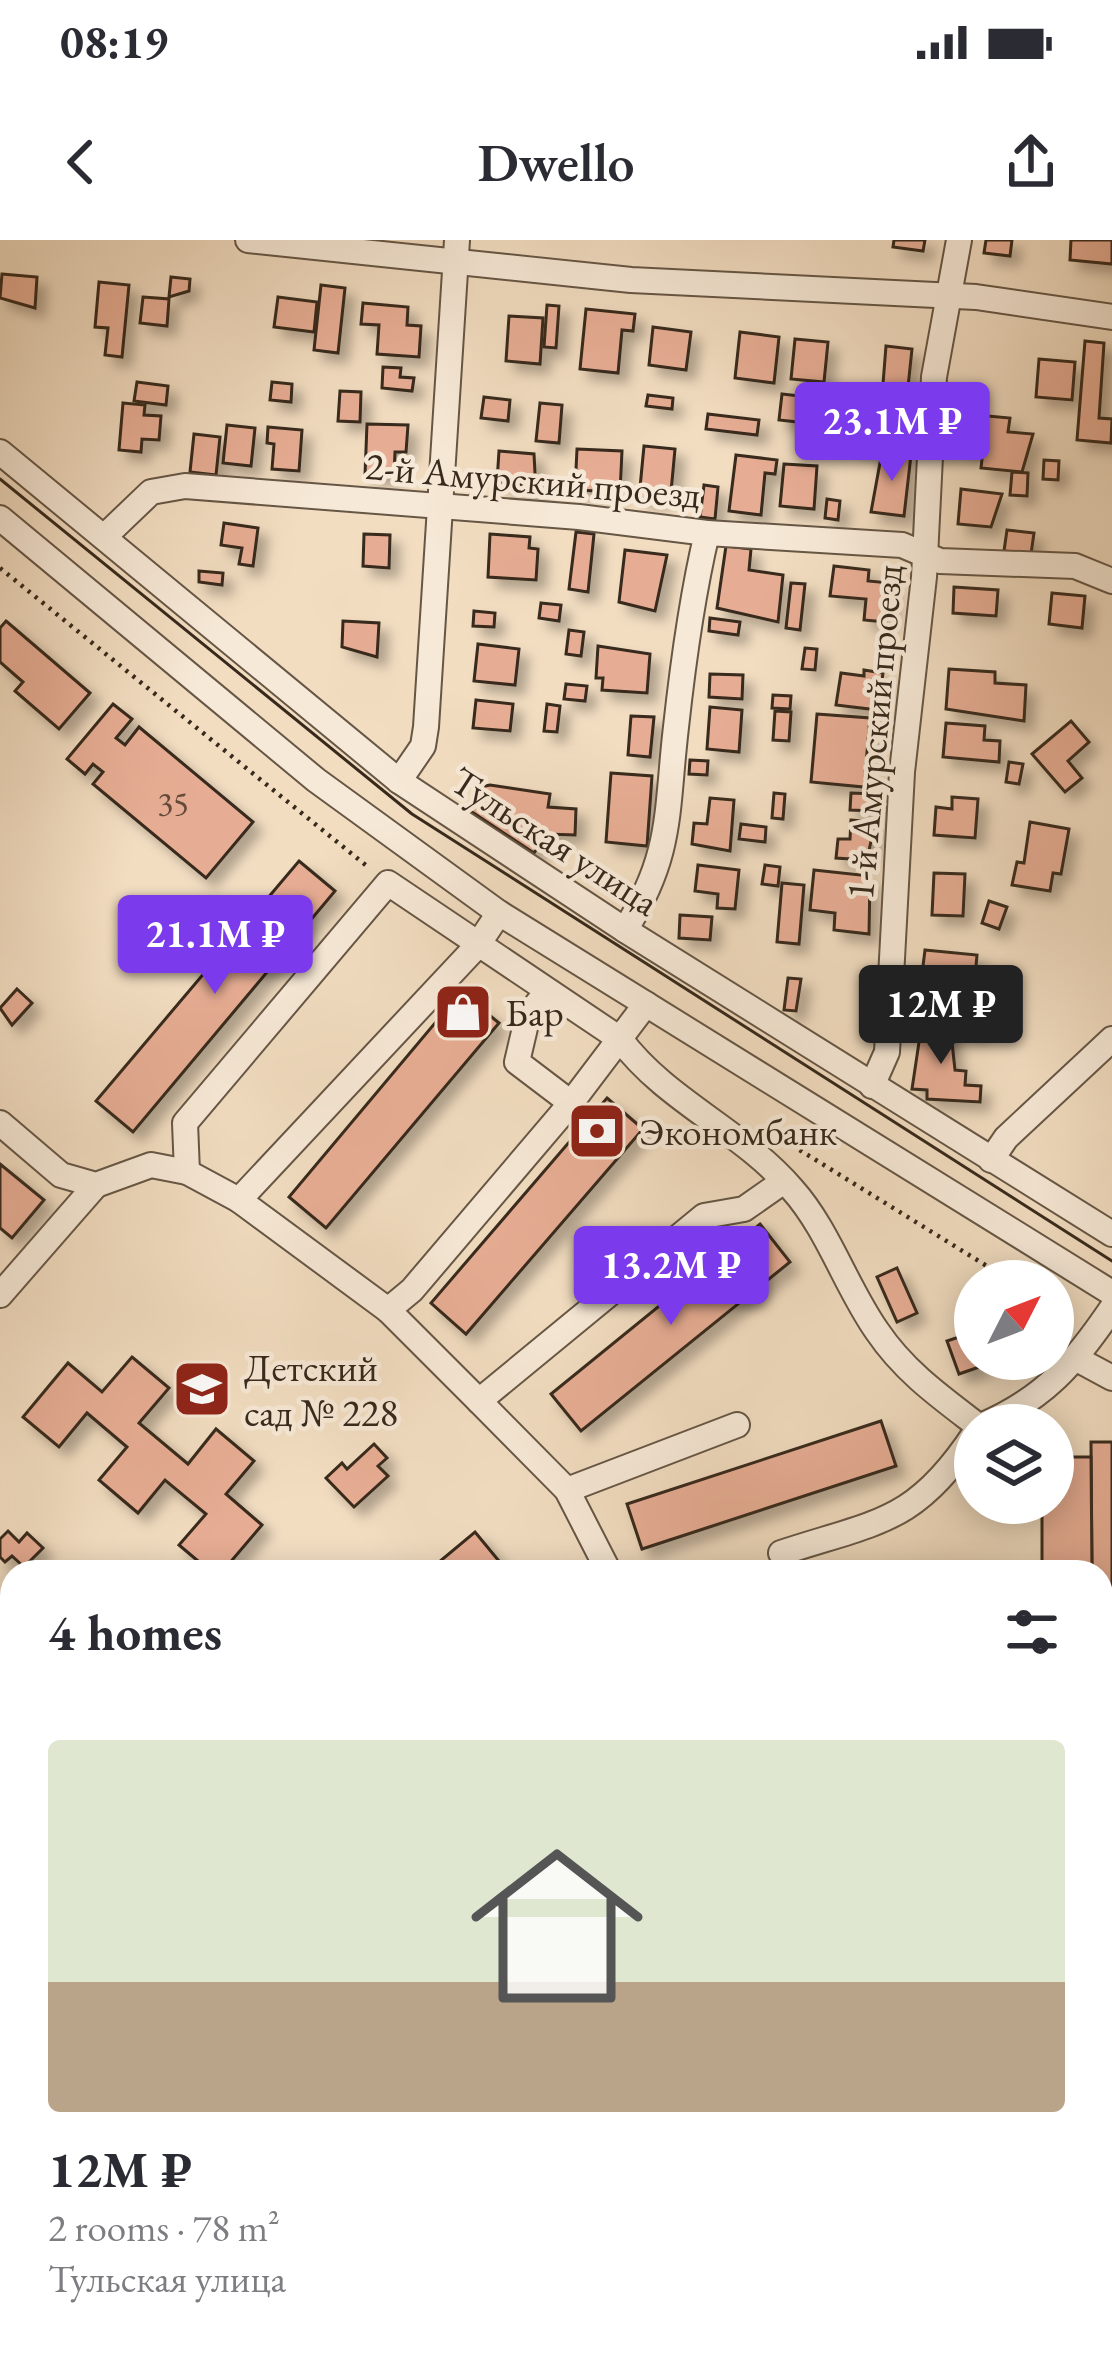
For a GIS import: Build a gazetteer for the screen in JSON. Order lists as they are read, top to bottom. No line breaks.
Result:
{"streets":{"street":["2-й Амурский проезд","1-й Амурский проезд","Тульская улица"]},"crossings":[["2-й Амурский проезд","1-й Амурский проезд"],["2-й Амурский проезд","Тульская улица"],["1-й Амурский проезд","Тульская улица"]],"places":{"shop":["Бар"],"bank":["Экономбанк"],"school or university":["Детский сад № 228"]},"house_numbers":["35"],"north":"top right","page":{"status":"08:19","header":"Dwello","price":["23.1M ₽","21.1M ₽","12M ₽","13.2M ₽"],"heading":"4 homes","list":[{"name":"12M ₽","note":"2 rooms · 78 m² · Тульская улица"}]}}
